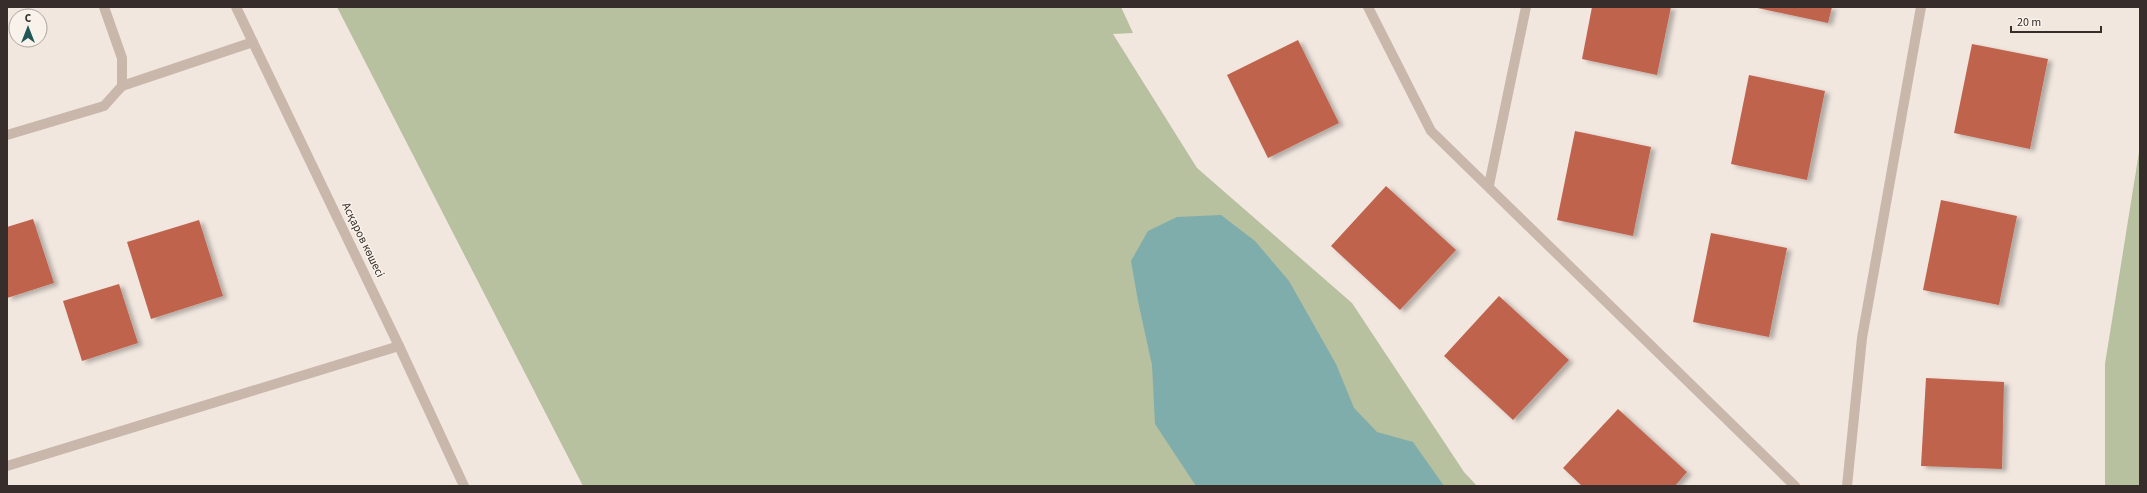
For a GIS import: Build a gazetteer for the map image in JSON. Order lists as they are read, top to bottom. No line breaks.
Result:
{"streets":{"street":["Асқаров көшесі"]},"scale_bar":"20 m","north":"top"}
